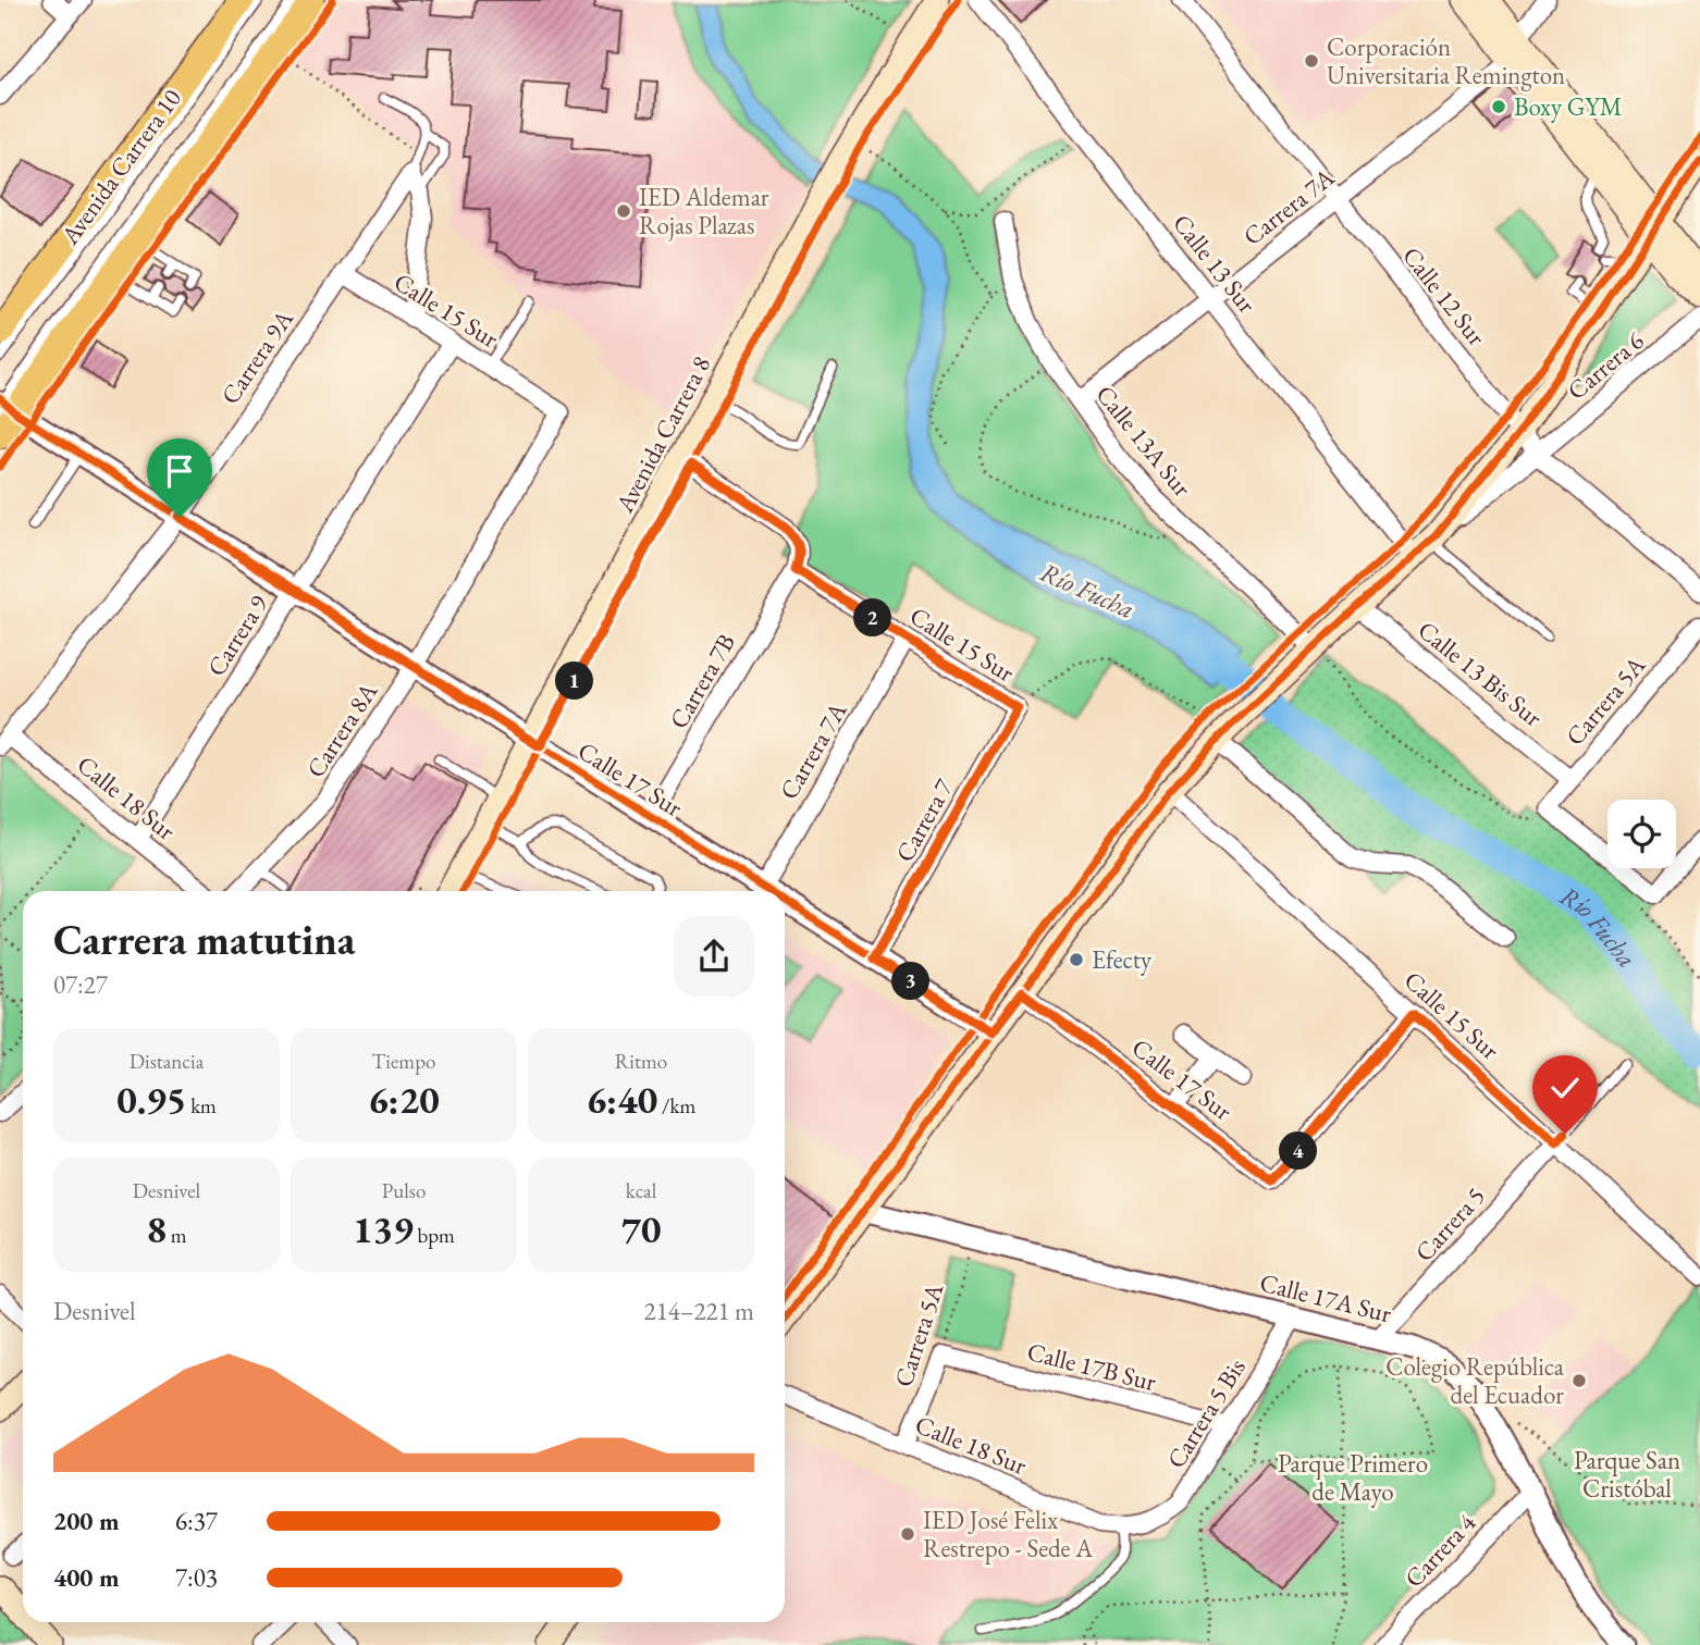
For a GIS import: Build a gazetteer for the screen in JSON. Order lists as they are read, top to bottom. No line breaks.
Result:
{"streets":{"main road":["Avenida Carrera 10","Avenida Carrera 8"],"street":["Carrera 7A","Calle 13 Sur","Calle 12 Sur","Calle 15 Sur","Carrera 9A","Carrera 6","Calle 13A Sur","Carrera 9","Calle 13 Bis Sur","Carrera 7B","Carrera 5A","Carrera 8A","Calle 17 Sur","Calle 18 Sur","Carrera 7","Carrera 5","Calle 17A Sur","Calle 17B Sur","Carrera 5 Bis","Carrera 4"]},"crossings":[["Carrera 7A","Calle 13 Sur"],["Carrera 7A","Calle 12 Sur"],["Carrera 7A","Calle 15 Sur"],["Carrera 7A","Calle 13A Sur"],["Carrera 7A","Calle 17 Sur"],["Calle 12 Sur","Carrera 6"],["Calle 15 Sur","Carrera 9A"],["Calle 15 Sur","Carrera 9"],["Calle 15 Sur","Carrera 7B"],["Calle 15 Sur","Carrera 8A"],["Calle 15 Sur","Calle 17 Sur"],["Calle 15 Sur","Carrera 7"],["Calle 15 Sur","Carrera 5"],["Carrera 9A","Calle 17 Sur"],["Carrera 9A","Calle 18 Sur"],["Avenida Carrera 8","Calle 17 Sur"],["Carrera 9","Calle 17 Sur"],["Carrera 9","Calle 18 Sur"],["Calle 13 Bis Sur","Carrera 5A"],["Carrera 7B","Calle 17 Sur"],["Carrera 5A","Calle 18 Sur"],["Carrera 5A","Calle 17A Sur"],["Carrera 5A","Calle 17B Sur"],["Carrera 8A","Calle 17 Sur"],["Calle 17 Sur","Carrera 7"],["Calle 18 Sur","Carrera 5 Bis"],["Carrera 5","Calle 17A Sur"],["Calle 17A Sur","Carrera 5 Bis"],["Calle 17A Sur","Carrera 4"],["Calle 17B Sur","Carrera 5 Bis"]],"water":["Río Fucha"],"parks":["Parque San Cristóbal","Parque Primero de Mayo"],"places":["Corporación Universitaria Remington","Boxy GYM","IED Aldemar Rojas Plazas","Efecty","Colegio República del Ecuador","IED José Felix Restrepo - Sede A"],"page":{"pins":["2","1","3","4"],"heading":["Carrera matutina","07:27"],"stats":[["Distancia","0.95 km"],["Tiempo","6:20"],["Ritmo","6:40 /km"],["Desnivel","8 m"],["Pulso","139 bpm"],["kcal","70"]],"chart":["Desnivel","214–221 m"],"list":[{"name":"200 m","note":"6:37"},{"name":"400 m","note":"7:03"}]}}
